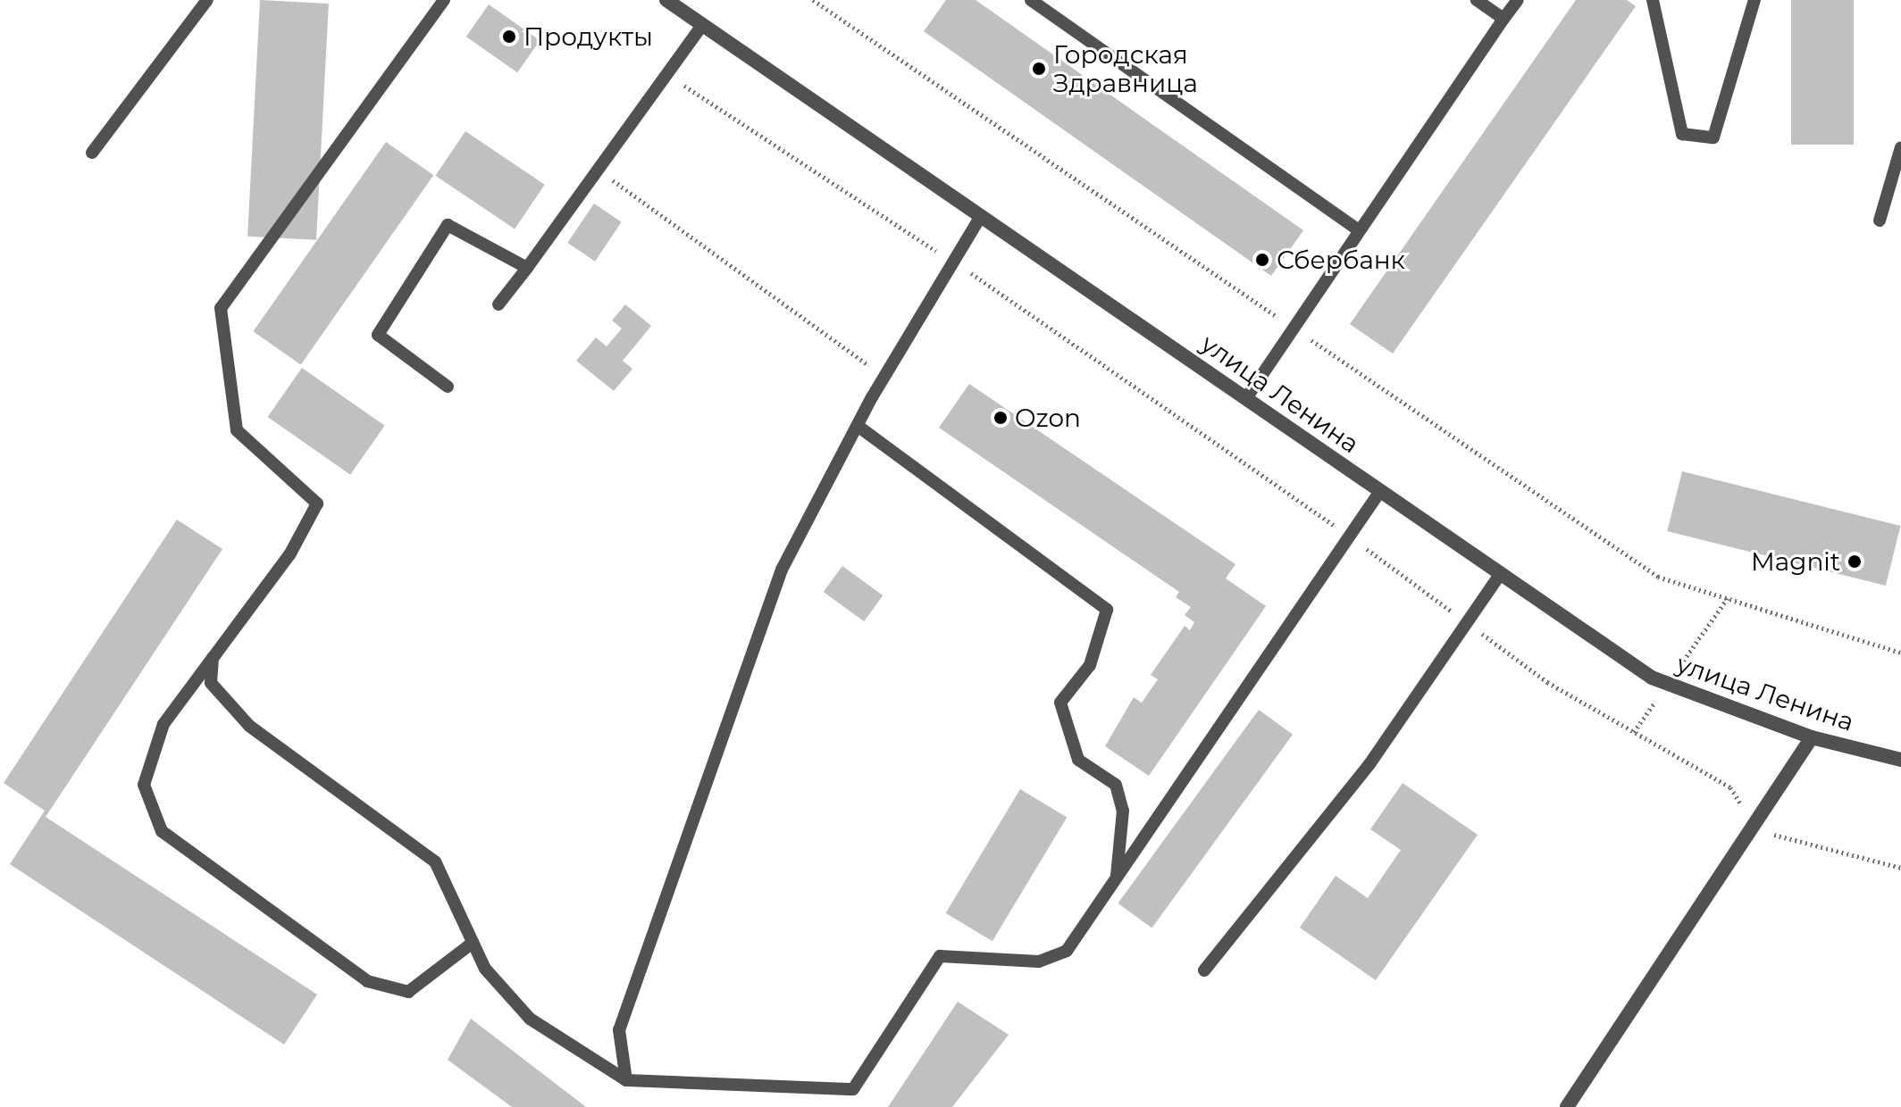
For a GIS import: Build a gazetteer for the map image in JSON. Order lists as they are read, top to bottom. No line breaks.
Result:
{"streets":{"street":["улица Ленина"]},"places":["Продукты","Городская Здравница","Сбербанк","Ozon","Magnit"]}
